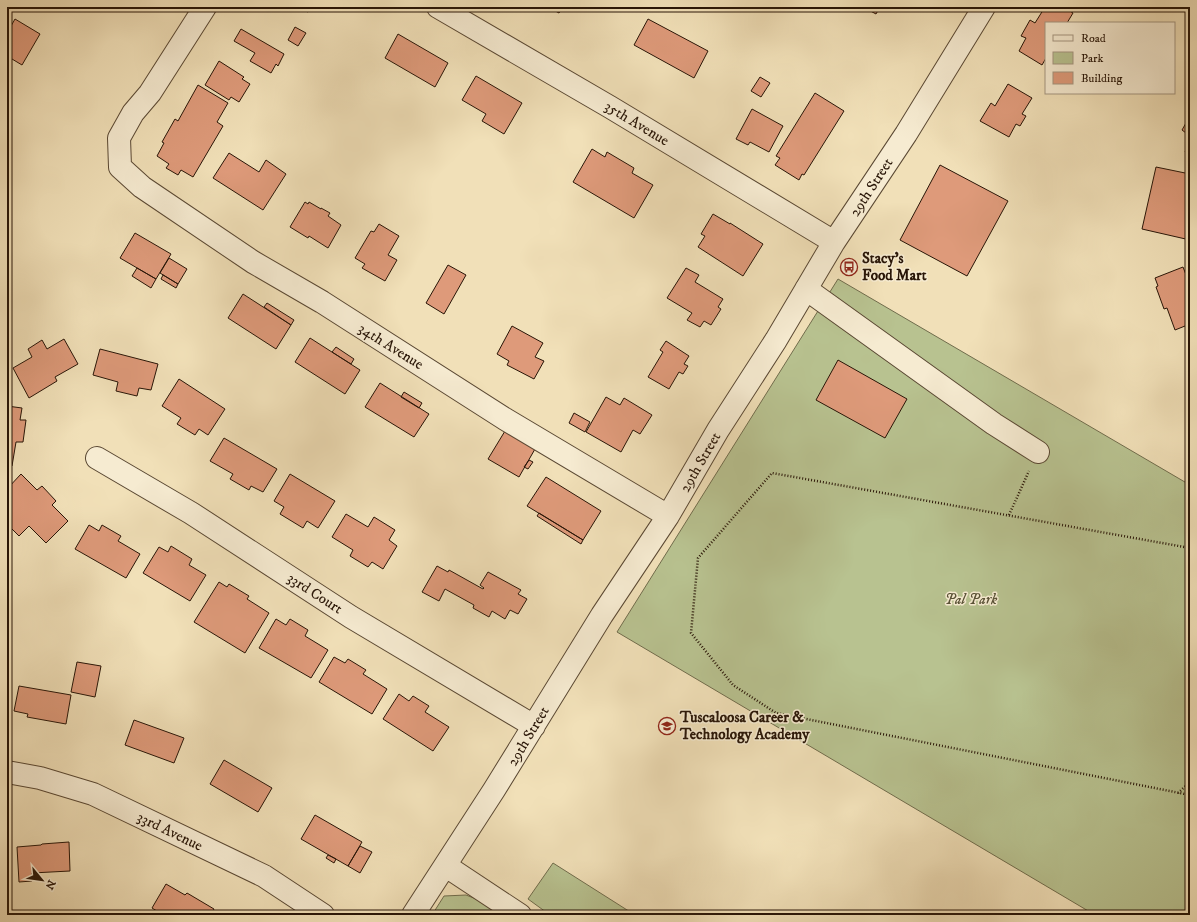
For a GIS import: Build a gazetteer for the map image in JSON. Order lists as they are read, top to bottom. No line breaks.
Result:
{"streets":{"street":["35th Avenue","29th Street","34th Avenue","33rd Court","33rd Avenue"]},"crossings":[["35th Avenue","29th Street"],["29th Street","34th Avenue"],["29th Street","33rd Court"]],"parks":["Pal Park"],"places":{"bus stop":["Stacy's Food Mart"],"school or university":["Tuscaloosa Career & Technology Academy"]},"legend":["Road","Park","Building"],"north":"bottom right"}
